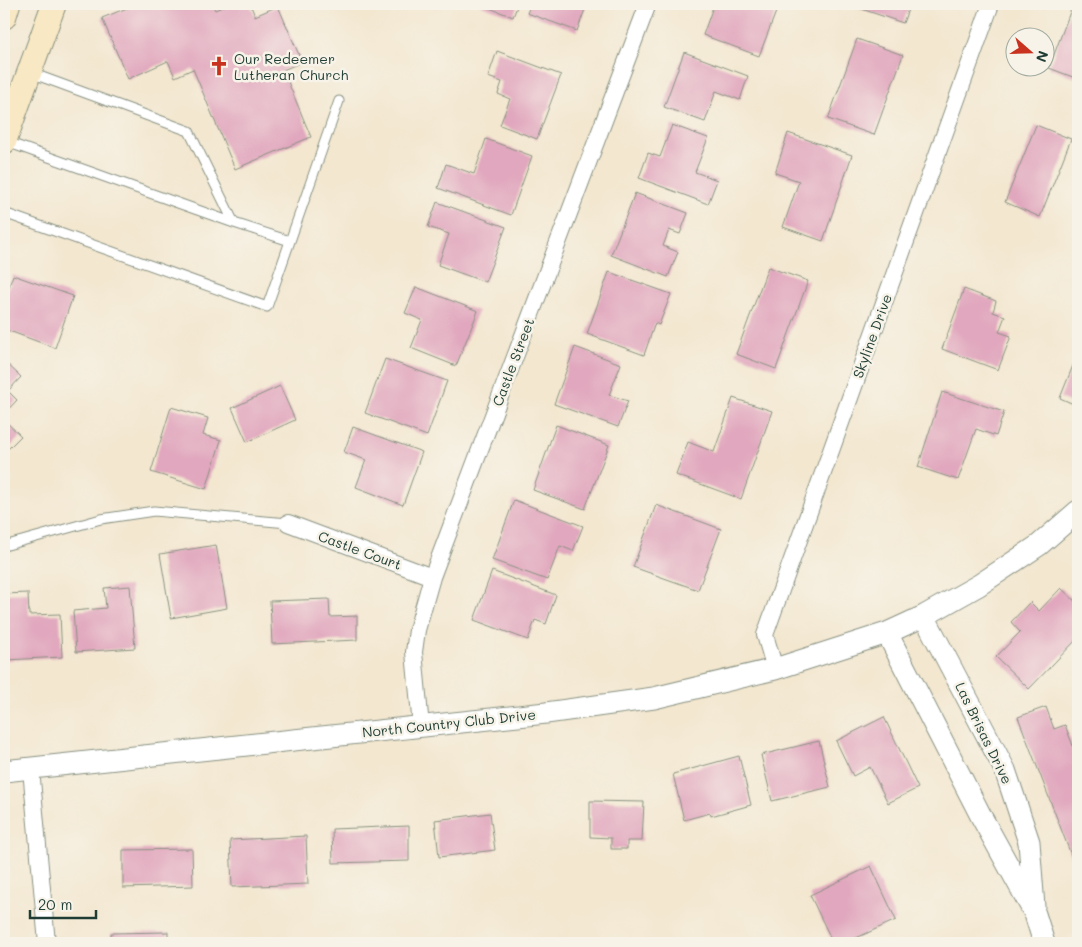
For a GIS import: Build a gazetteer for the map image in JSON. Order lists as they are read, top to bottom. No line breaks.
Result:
{"streets":{"street":["Skyline Drive","Castle Street","Castle Court","North Country Club Drive","Las Brisas Drive"]},"crossings":[["Skyline Drive","North Country Club Drive"],["Castle Street","Castle Court"],["Castle Street","North Country Club Drive"],["North Country Club Drive","Las Brisas Drive"]],"places":{"church":["Our Redeemer Lutheran Church"]},"scale_bar":"20 m","north":"right"}
